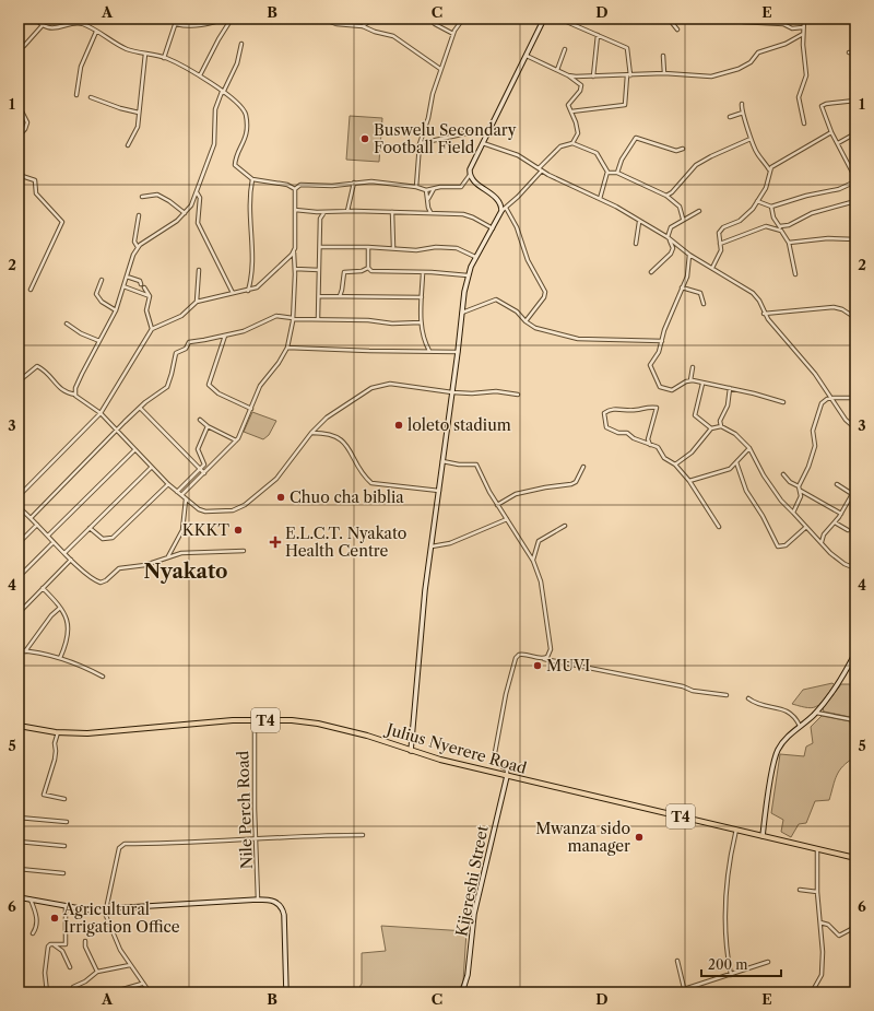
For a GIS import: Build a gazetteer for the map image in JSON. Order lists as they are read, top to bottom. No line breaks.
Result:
{"streets":{"highway":["T4","Julius Nyerere Road"],"street":["Nile Perch Road","Kijereshi Street"]},"crossings":[["Julius Nyerere Road","Nile Perch Road"],["Julius Nyerere Road","Kijereshi Street"]],"districts":["Nyakato"],"places":{"other":["Buswelu Secondary Football Field","loleto stadium","Chuo cha biblia","KKKT","MUVI","Mwanza sido manager","Agricultural Irrigation Office"],"health":["E.L.C.T. Nyakato Health Centre"]},"scale_bar":"200 m","grid":{"columns":["A","B","C","D","E"],"rows":["1","2","3","4","5","6"]}}
